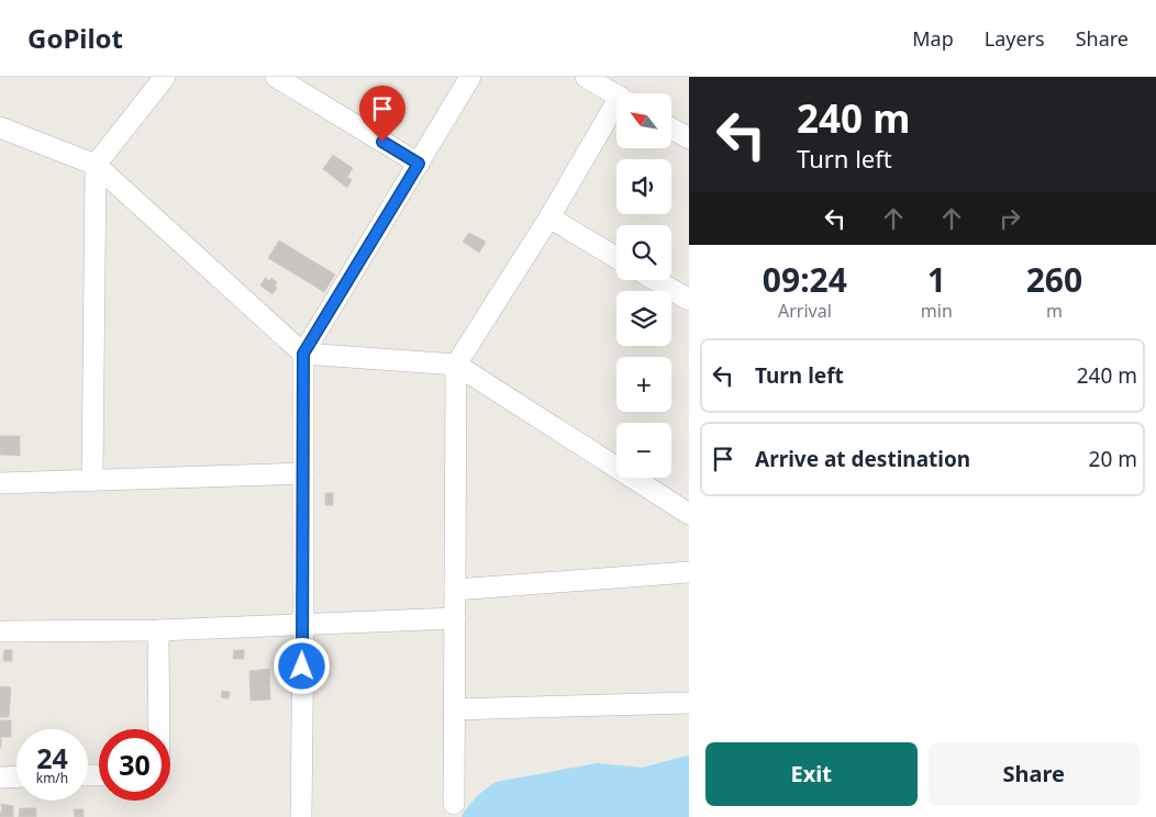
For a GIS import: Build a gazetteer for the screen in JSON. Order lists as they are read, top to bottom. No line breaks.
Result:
{"north":"top left","page":{"header":"GoPilot","nav":["Map","Layers","Share"],"turn":["240 m","Turn left"],"map_buttons":["+","−"],"eta":["09:24","Arrival","1","min","260","m"],"list":[{"name":"Turn left","value":"240 m"},{"name":"Arrive at destination","value":"20 m"}],"speed":"24 km/h","limit":"30","buttons":["Exit","Share"]}}
